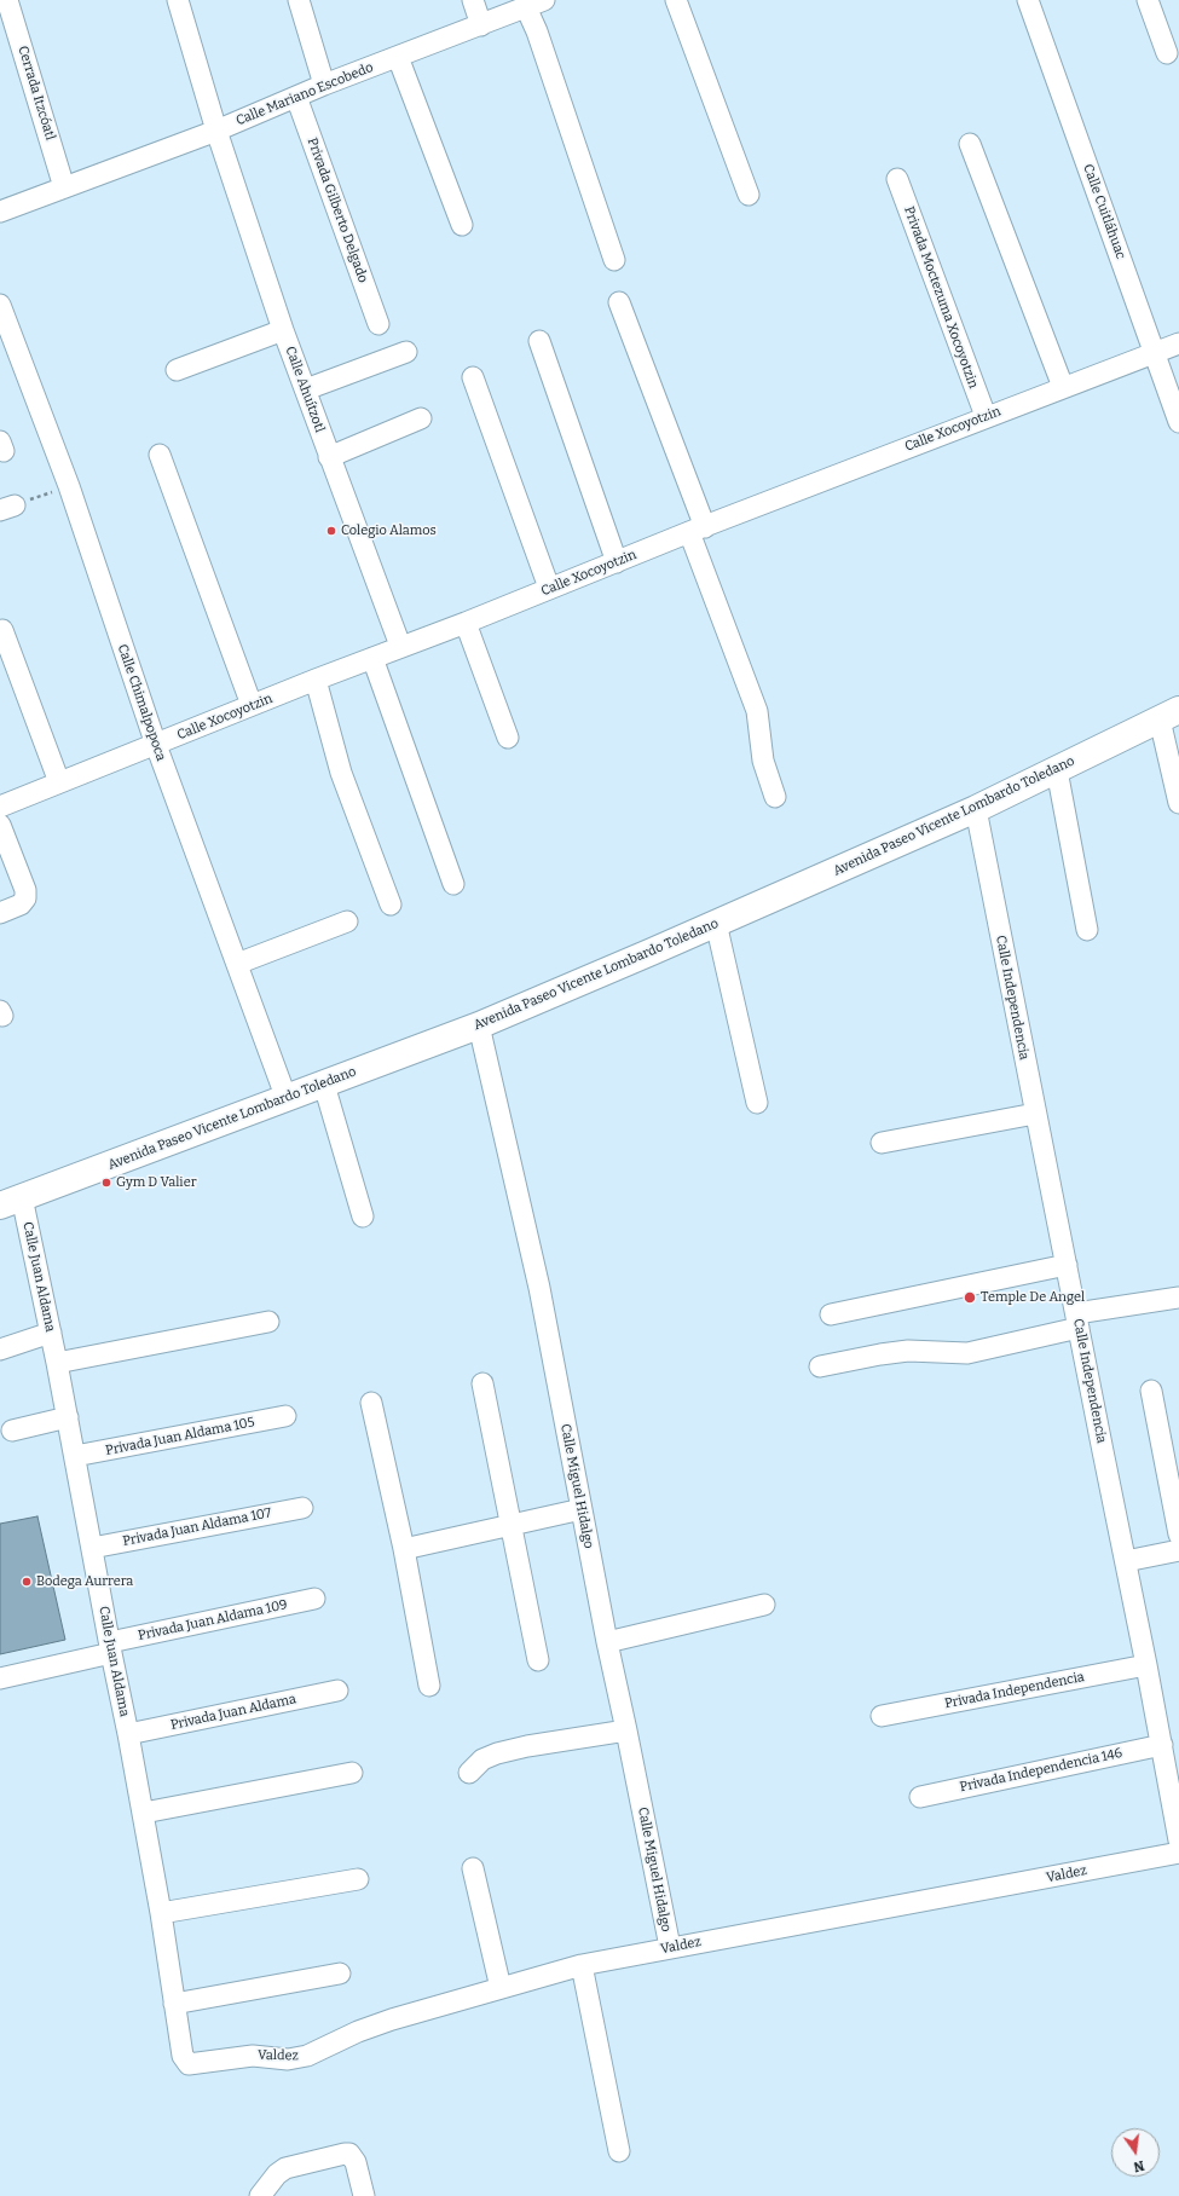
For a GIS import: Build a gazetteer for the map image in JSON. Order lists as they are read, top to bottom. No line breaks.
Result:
{"streets":{"main road":["Avenida Paseo Vicente Lombardo Toledano"],"street":["Cerrada Itzcóatl","Calle Mariano Escobedo","Privada Gilberto Delgado","Calle Cuitláhuac","Privada Moctezuma Xocoyotzin","Calle Ahuítzotl","Calle Xocoyotzin","Calle Chimalpopoca","Calle Independencia","Calle Juan Aldama","Privada Juan Aldama 105","Calle Miguel Hidalgo","Privada Juan Aldama 107","Privada Juan Aldama 109","Privada Independencia","Privada Juan Aldama","Privada Independencia 146","Valdez"]},"crossings":[["Cerrada Itzcóatl","Calle Mariano Escobedo"],["Calle Mariano Escobedo","Privada Gilberto Delgado"],["Calle Mariano Escobedo","Calle Ahuítzotl"],["Calle Cuitláhuac","Calle Xocoyotzin"],["Privada Moctezuma Xocoyotzin","Calle Xocoyotzin"],["Calle Ahuítzotl","Calle Xocoyotzin"],["Calle Xocoyotzin","Calle Chimalpopoca"],["Calle Chimalpopoca","Avenida Paseo Vicente Lombardo Toledano"],["Avenida Paseo Vicente Lombardo Toledano","Calle Independencia"],["Avenida Paseo Vicente Lombardo Toledano","Calle Juan Aldama"],["Avenida Paseo Vicente Lombardo Toledano","Calle Miguel Hidalgo"],["Calle Independencia","Privada Independencia"],["Calle Independencia","Privada Independencia 146"],["Calle Juan Aldama","Privada Juan Aldama 105"],["Calle Juan Aldama","Privada Juan Aldama 107"],["Calle Juan Aldama","Privada Juan Aldama 109"],["Calle Juan Aldama","Privada Juan Aldama"],["Calle Juan Aldama","Valdez"],["Calle Miguel Hidalgo","Valdez"]],"places":["Colegio Alamos","Gym D Valier","Temple De Angel","Bodega Aurrera"],"north":"bottom"}
